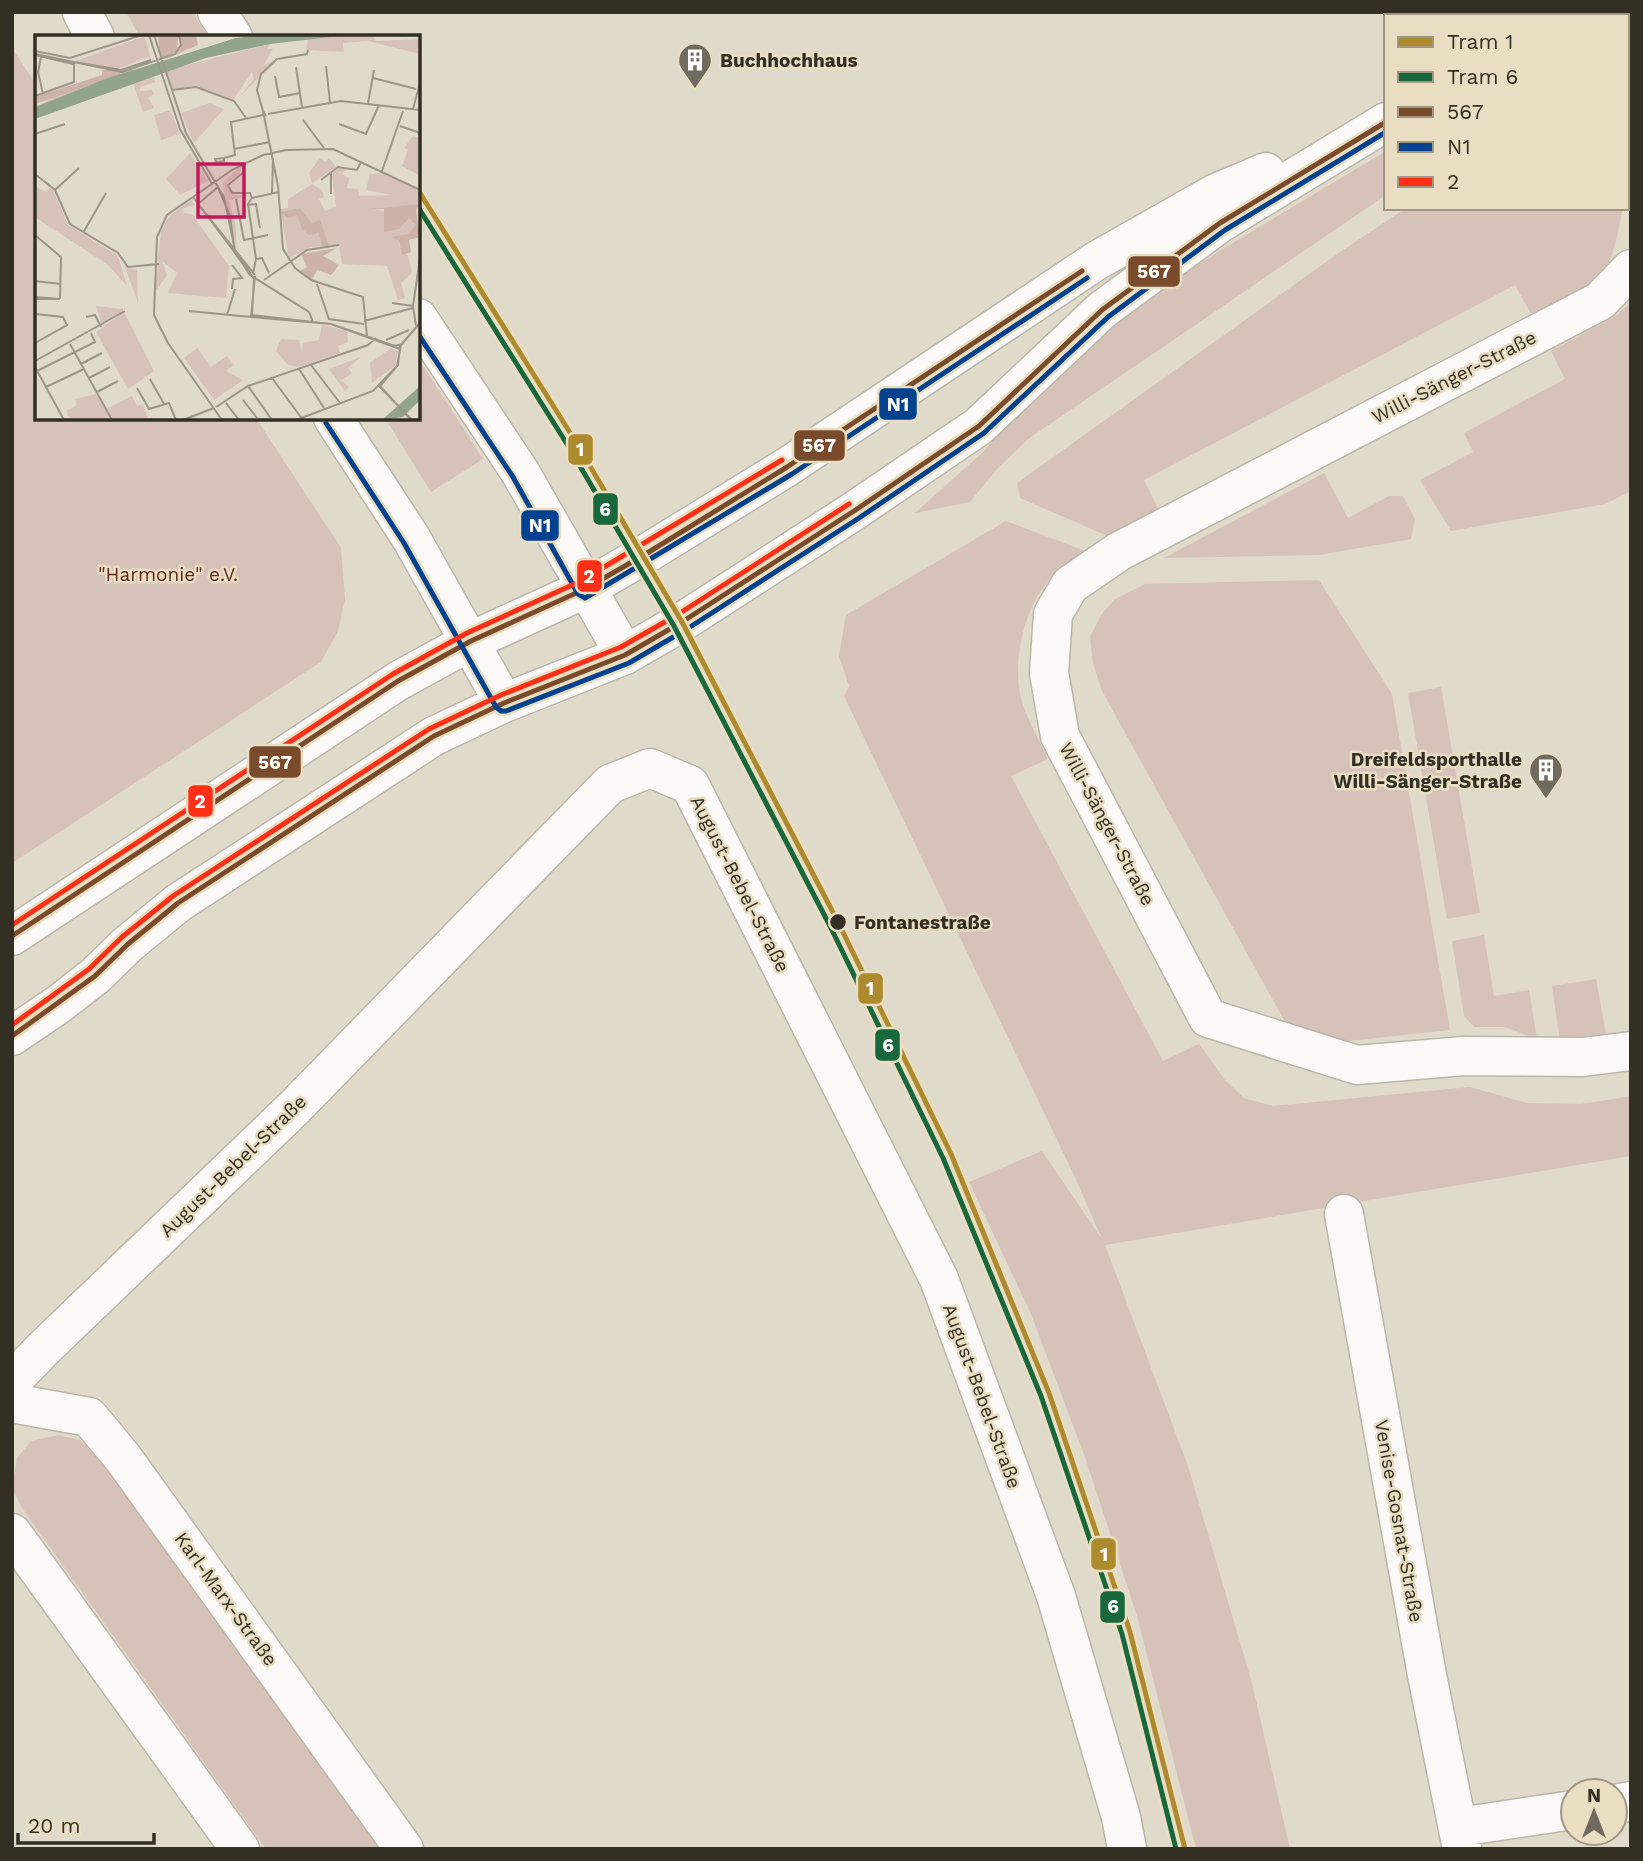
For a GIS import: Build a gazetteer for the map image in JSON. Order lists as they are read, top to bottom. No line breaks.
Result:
{"streets":{"street":["Willi-Sänger-Straße","August-Bebel-Straße","Venise-Gosnat-Straße","Karl-Marx-Straße"]},"parks":["\"Harmonie\" e.V."],"places":{"building":["Buchhochhaus","Dreifeldsporthalle Willi-Sänger-Straße"],"other":["Fontanestraße"]},"lines":["transit line 567","transit line N1","tram line 1","tram line 6","transit line 2"],"legend":["Tram 1","Tram 6","567","N1","2"],"scale_bar":"20 m","north":"top"}
